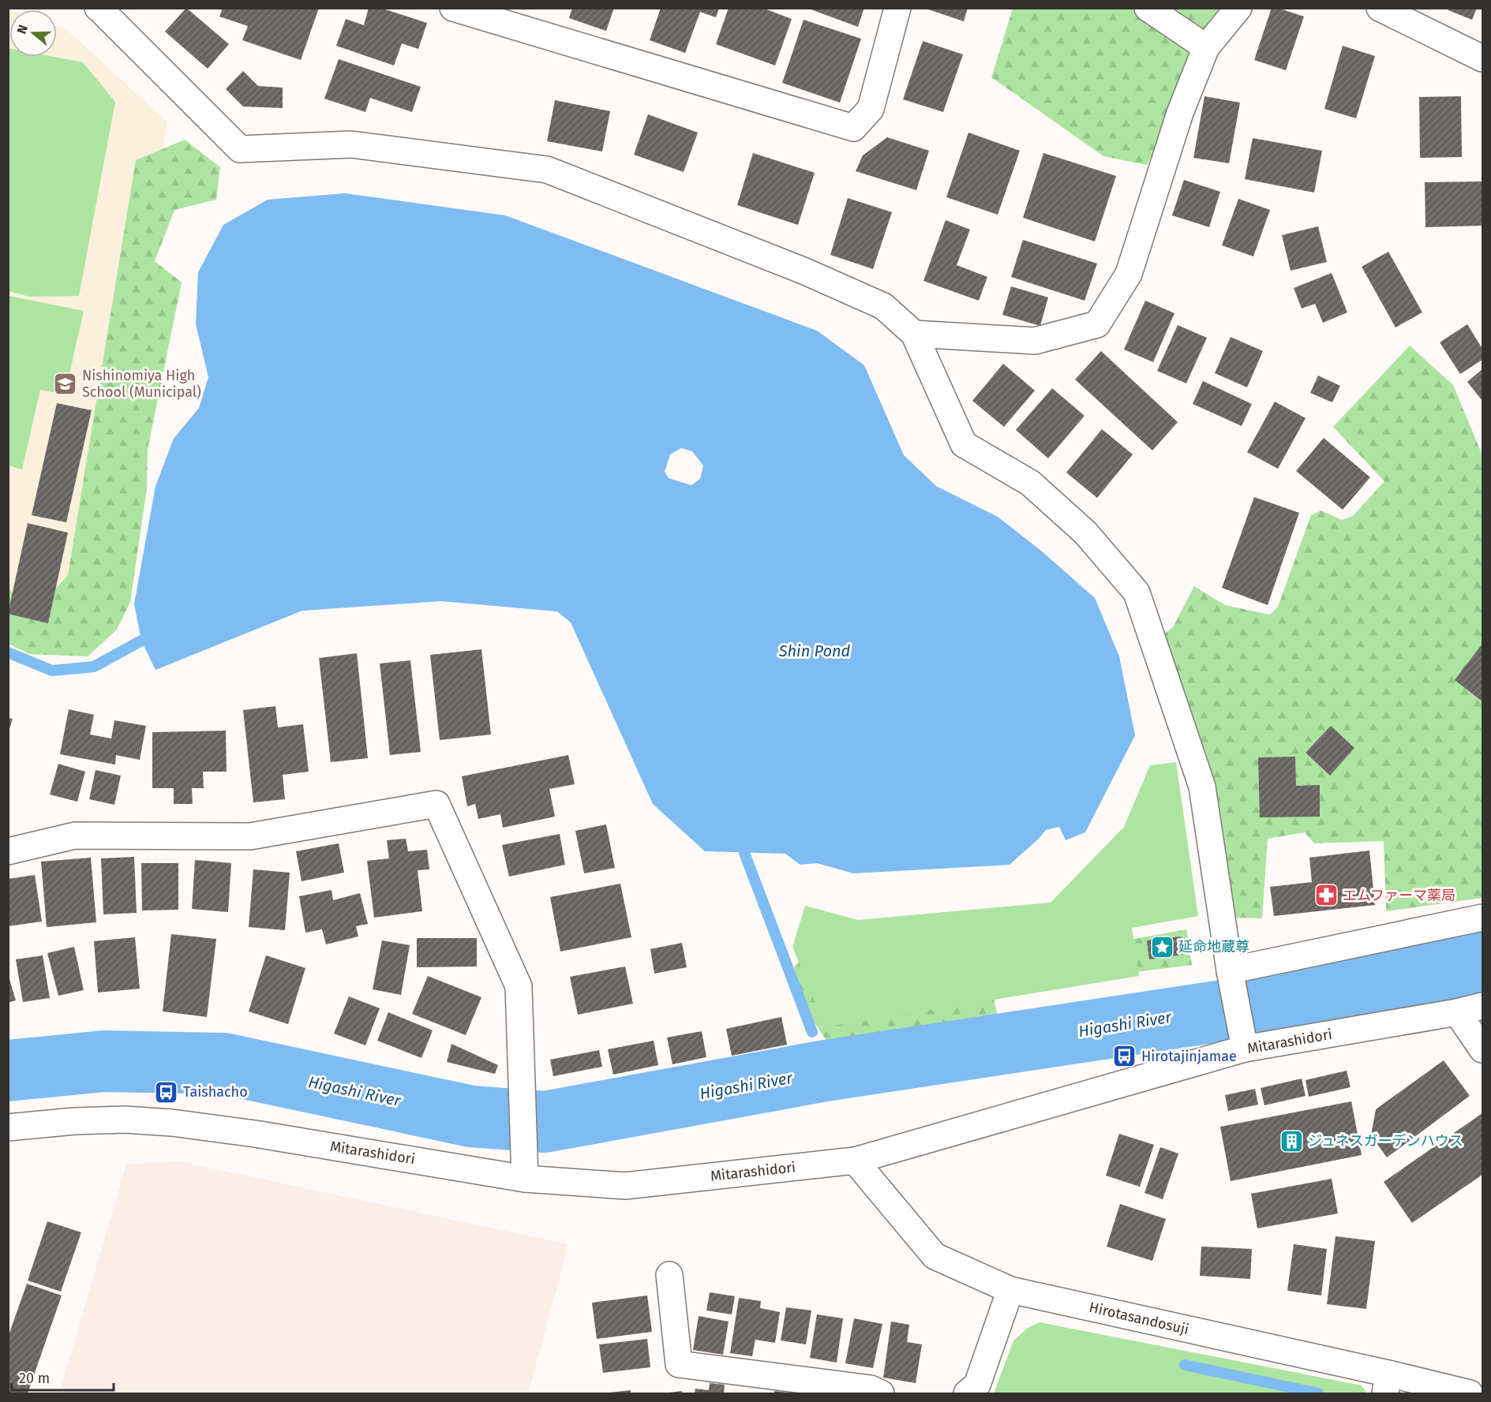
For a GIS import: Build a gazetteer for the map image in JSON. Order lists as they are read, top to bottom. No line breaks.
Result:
{"streets":{"street":["Mitarashidori","Hirotasandosuji"]},"crossings":[["Mitarashidori","Hirotasandosuji"]],"water":["Shin Pond","Higashi River"],"places":{"school or university":["Nishinomiya High School (Municipal)"],"pharmacy":["エムファーマ薬局"],"place":["延命地蔵尊"],"bus stop":["Hirotajinjamae","Taishacho"],"building":["ジュネスガーデンハウス"]},"scale_bar":"20 m","north":"left"}
